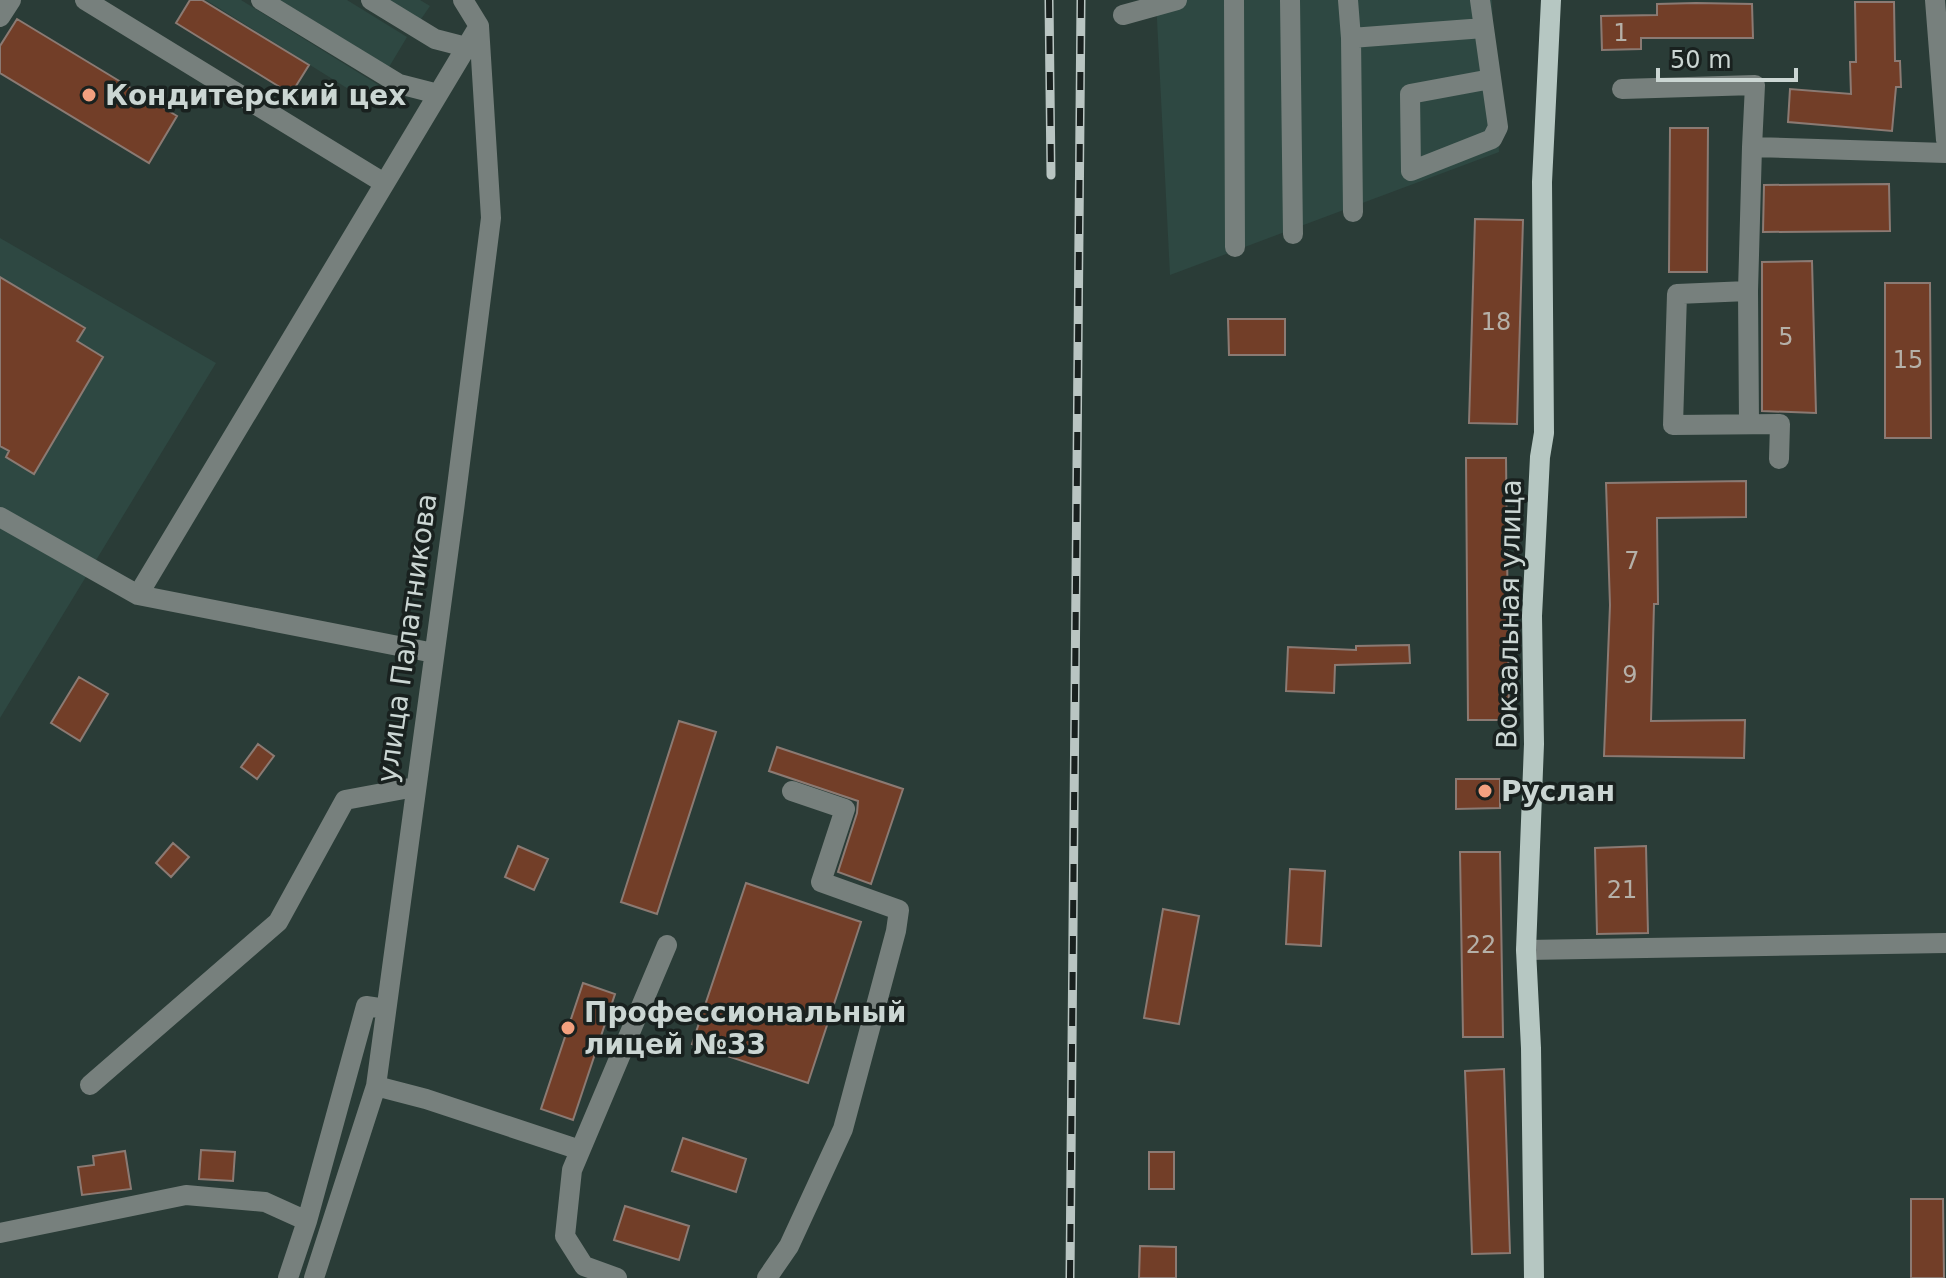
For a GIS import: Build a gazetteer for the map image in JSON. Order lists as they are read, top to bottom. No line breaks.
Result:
{"streets":{"main road":["Вокзальная улица"],"street":["улица Палатникова"]},"places":["Кондитерский цех","Руслан","Профессиональный лицей №33"],"house_numbers":["1","18","5","15","7","9","21","22"],"scale_bar":"50 m"}
